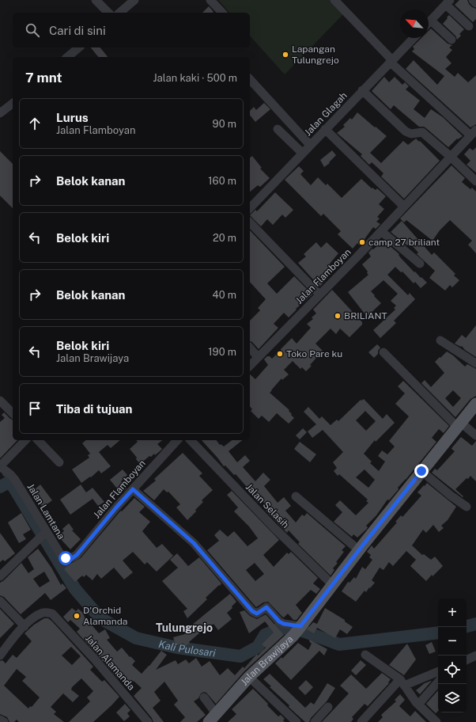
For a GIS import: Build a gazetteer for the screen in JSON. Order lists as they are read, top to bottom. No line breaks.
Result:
{"streets":{"main road":["Jalan Brawijaya"],"street":["Jalan Glagah","Jalan Flamboyan","Jalan Selasih","Jalan Lamtana","Jalan Alamanda"]},"crossings":[["Jalan Flamboyan","Jalan Lamtana"],["Jalan Selasih","Jalan Brawijaya"]],"districts":["Tulungrejo"],"water":["Kali Pulosari"],"places":["Lapangan Tulungrejo","camp 27 briliant","BRILIANT","Toko Pare ku","D'Orchid Alamanda"],"north":"top left","page":{"search":"Cari di sini","heading":["7 mnt","Jalan kaki · 500 m"],"list":[["Lurus","Jalan Flamboyan","90 m"],["Belok kanan","160 m"],["Belok kiri","20 m"],["Belok kanan","40 m"],["Belok kiri","Jalan Brawijaya","190 m"],"Tiba di tujuan"],"map_buttons":["+","−"]}}
